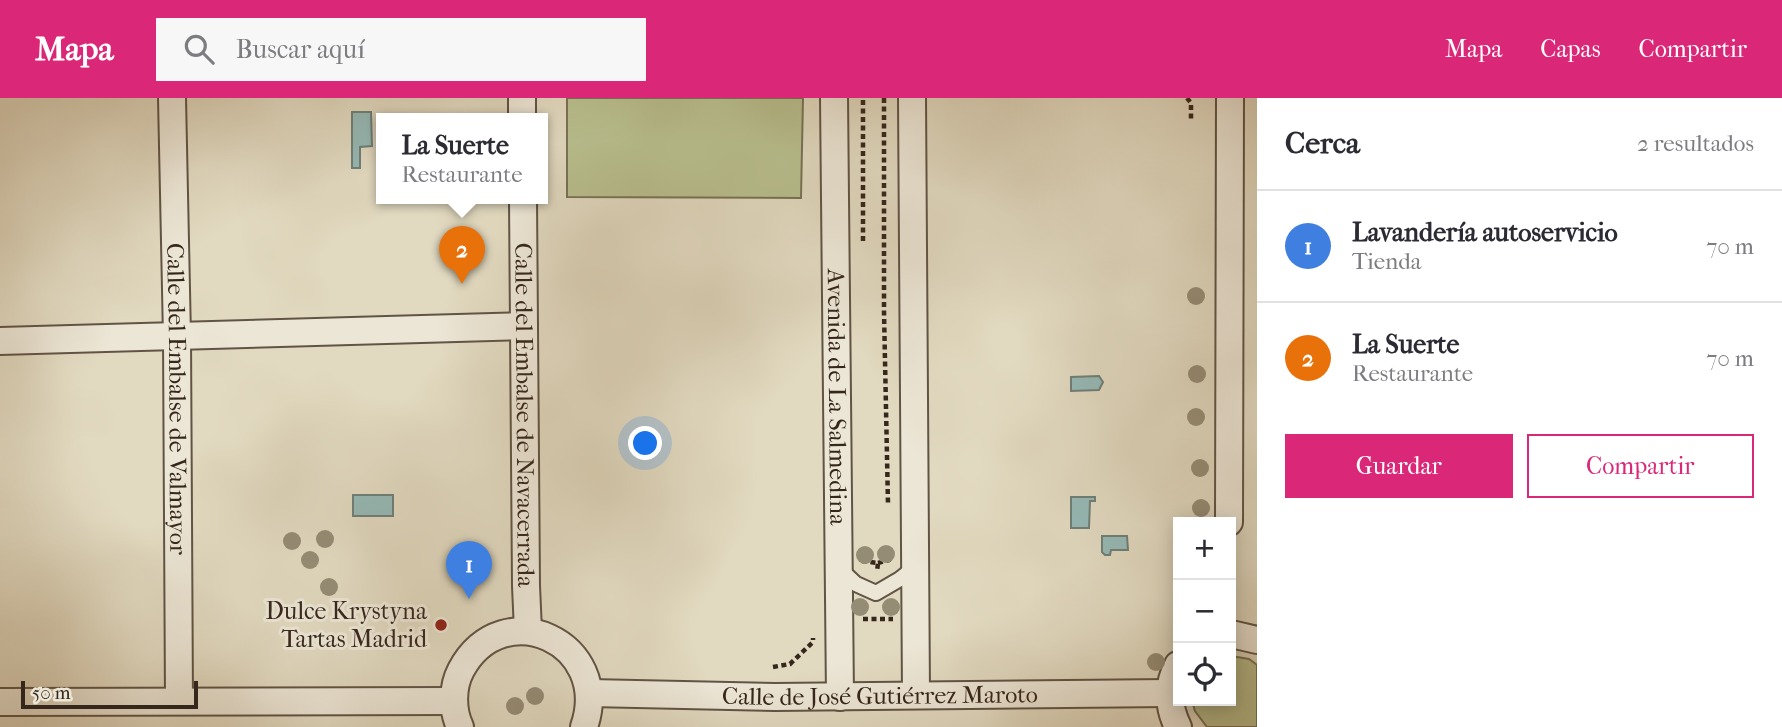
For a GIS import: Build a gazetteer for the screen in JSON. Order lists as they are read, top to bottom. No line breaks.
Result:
{"streets":{"street":["Avenida de La Salmedina","Calle del Embalse de Valmayor","Calle del Embalse de Navacerrada","Calle de José Gutiérrez Maroto"]},"crossings":[["Avenida de La Salmedina","Calle de José Gutiérrez Maroto"]],"places":["Dulce Krystyna Tartas Madrid"],"scale_bar":"50 m","page":{"header":"Mapa","search":"Buscar aquí","nav":["Mapa","Capas","Compartir"],"heading":["Cerca","2 resultados"],"popup":["La Suerte","Restaurante"],"list":[{"mark":"1","name":"Lavandería autoservicio","note":"Tienda","value":"70 m"},{"mark":"2","name":"La Suerte","note":"Restaurante","value":"70 m"}],"pins":["2","1"],"buttons":["Guardar","Compartir"],"map_buttons":["+","−"],"scale":"50 m"}}
